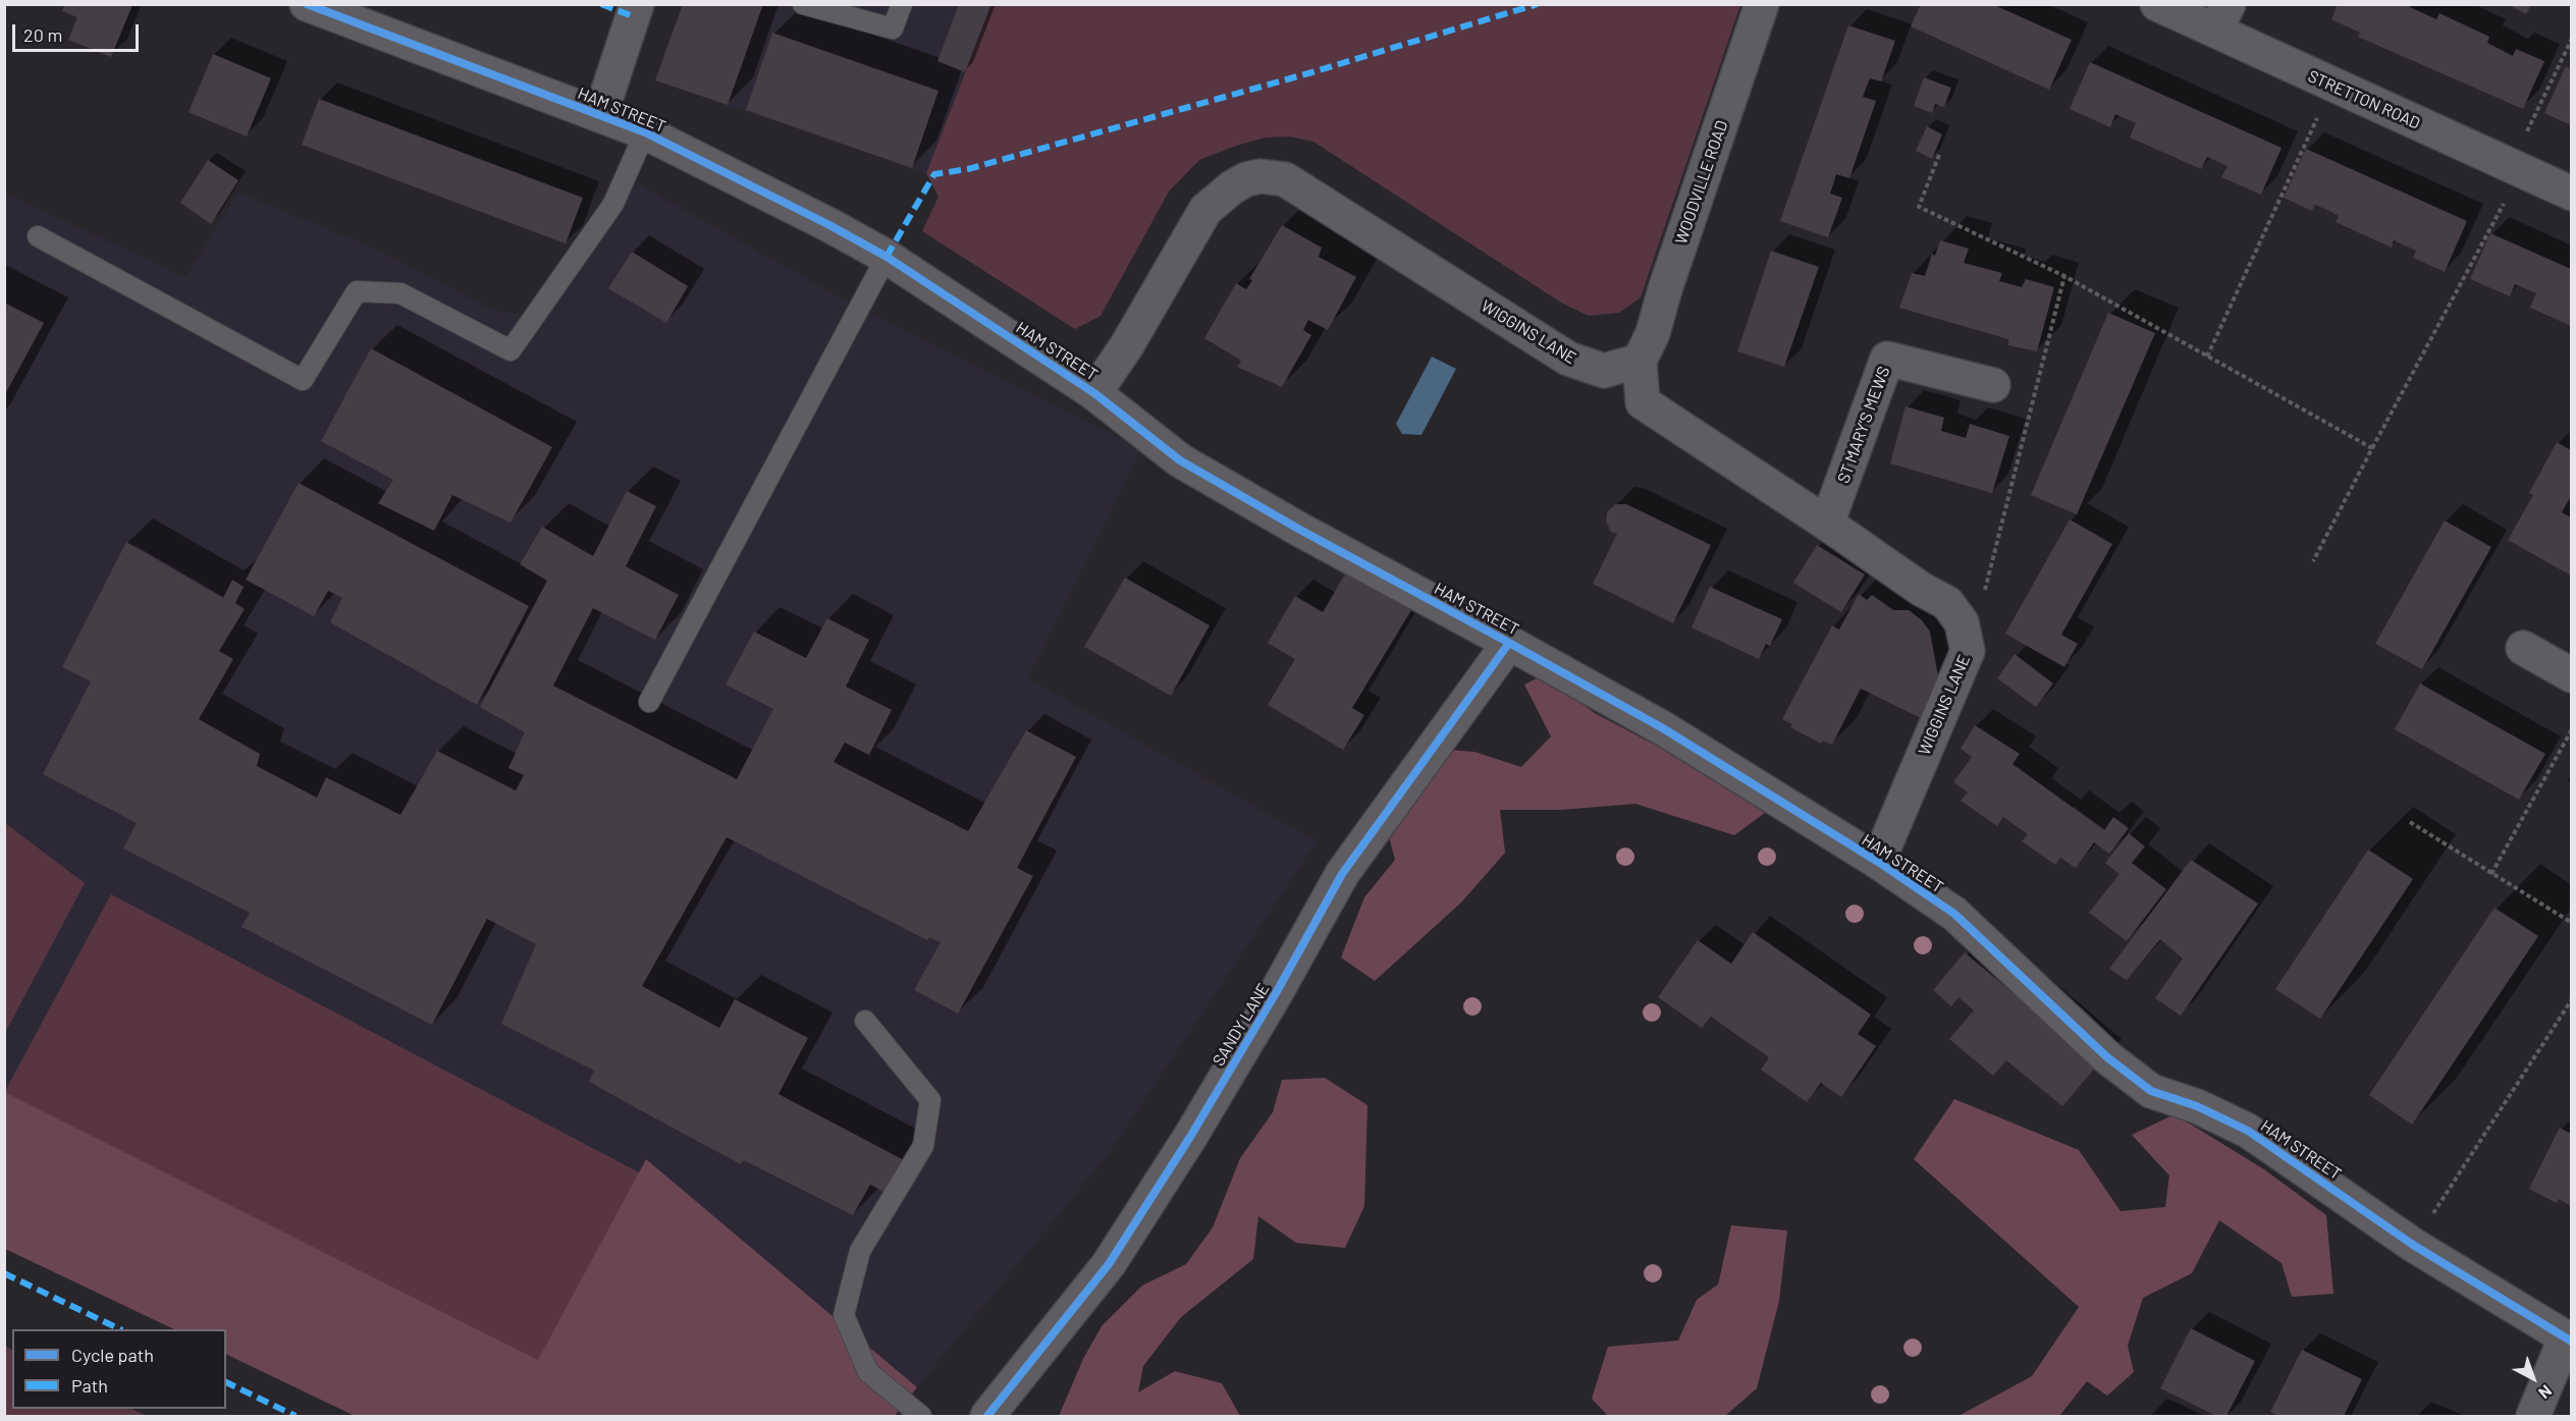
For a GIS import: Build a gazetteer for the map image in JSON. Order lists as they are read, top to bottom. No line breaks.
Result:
{"streets":{"street":["STRETTON ROAD","HAM STREET","WOODVILLE ROAD","WIGGINS LANE","ST MARY’S MEWS","SANDY LANE"]},"crossings":[["HAM STREET","WIGGINS LANE"],["HAM STREET","SANDY LANE"],["WOODVILLE ROAD","WIGGINS LANE"],["WIGGINS LANE","ST MARY’S MEWS"]],"legend":["Cycle path","Path"],"scale_bar":"20 m","north":"bottom right"}
